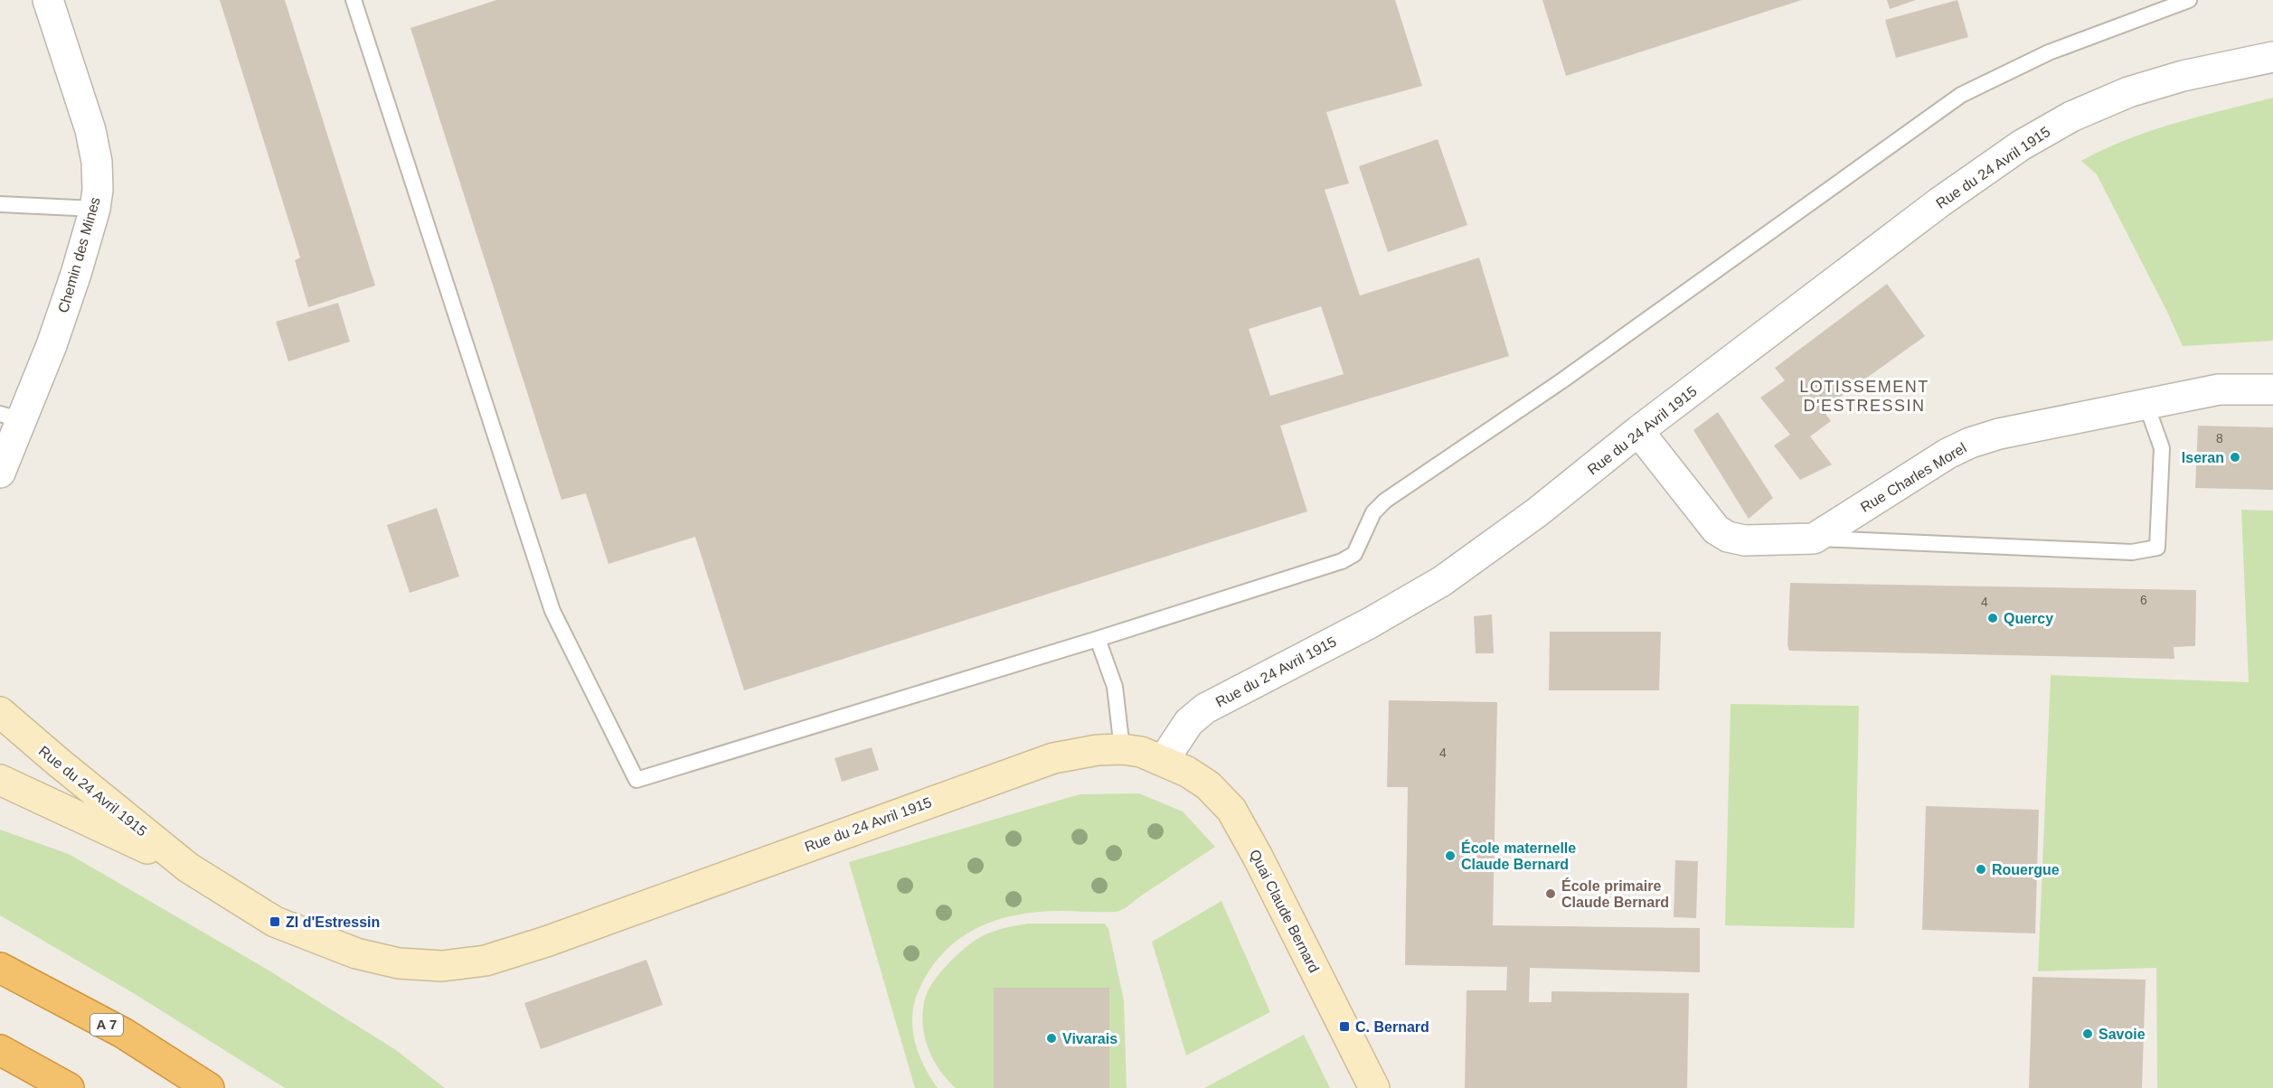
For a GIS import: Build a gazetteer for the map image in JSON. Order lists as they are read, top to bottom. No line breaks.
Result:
{"streets":{"highway":["A 7"],"main road":["Rue du 24 Avril 1915","Quai Claude Bernard"],"street":["Chemin des Mines","Rue Charles Morel"]},"crossings":[["Rue du 24 Avril 1915","Quai Claude Bernard"]],"districts":["LOTISSEMENT D'ESTRESSIN"],"places":{"other":["Iseran","Quercy","École maternelle Claude Bernard","Rouergue","École primaire Claude Bernard","Savoie","Vivarais"],"transit":["ZI d'Estressin","C. Bernard"]},"house_numbers":["8","6","4","4"]}
